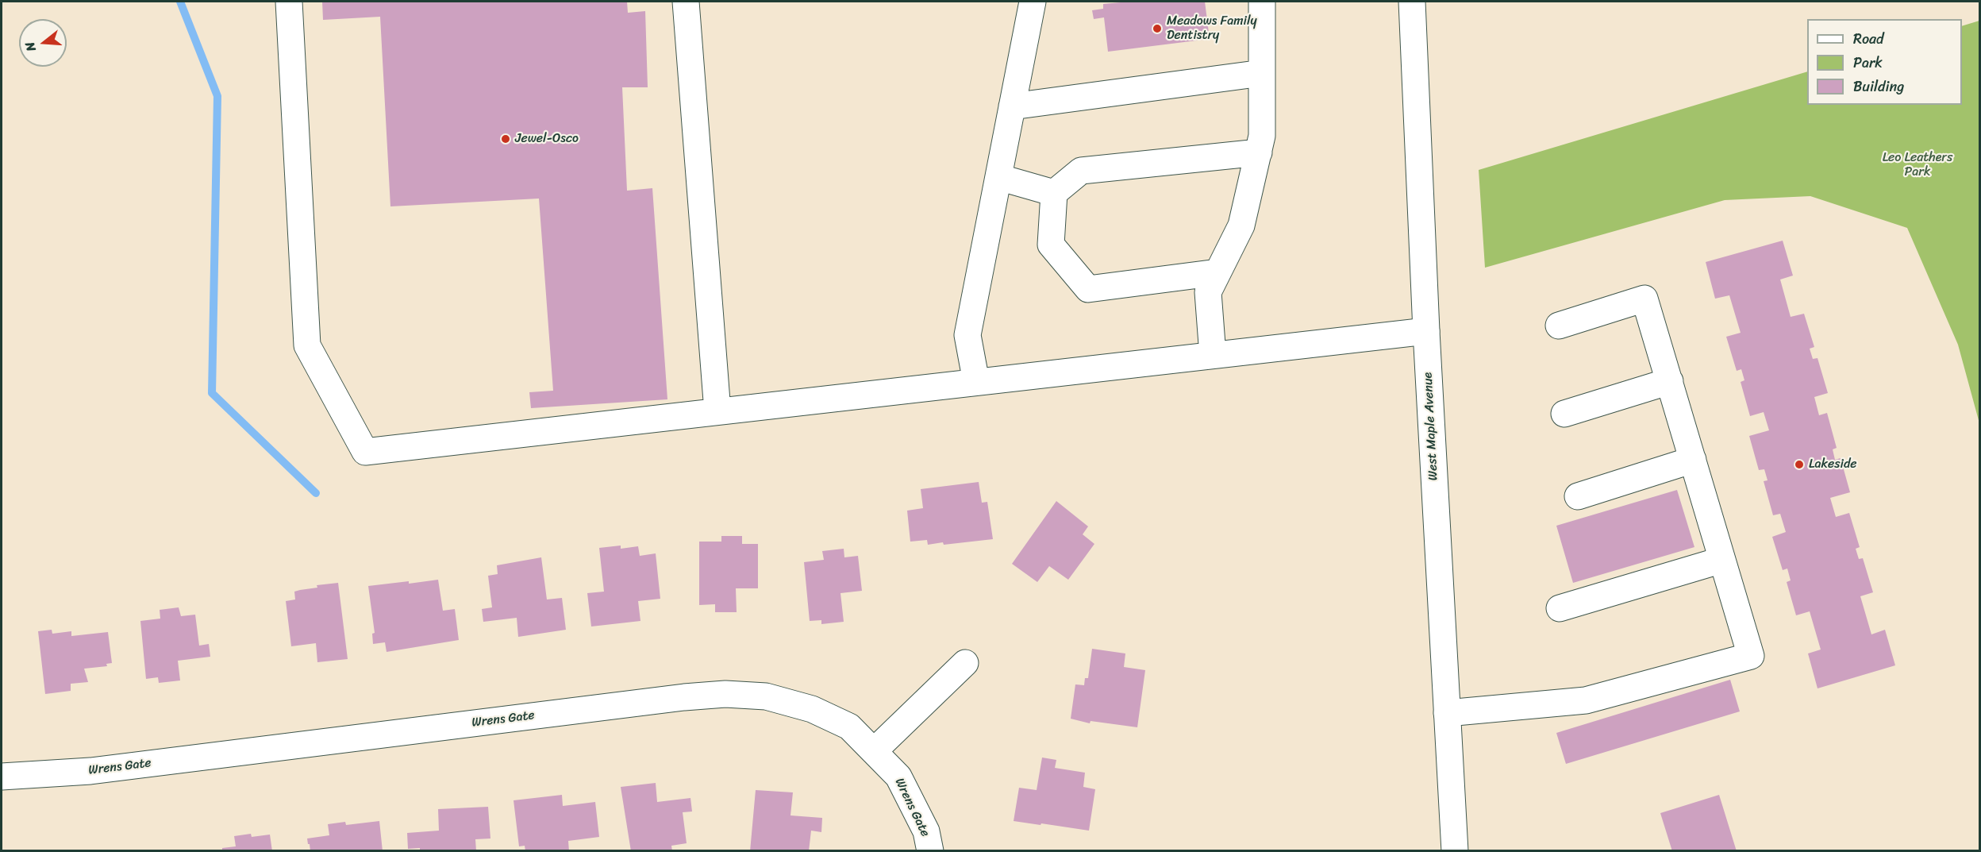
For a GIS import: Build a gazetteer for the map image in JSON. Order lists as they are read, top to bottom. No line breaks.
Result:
{"streets":{"street":["West Maple Avenue","Wrens Gate"]},"parks":["Leo Leathers Park"],"places":["Meadows Family Dentistry","Jewel-Osco","Lakeside"],"legend":["Road","Park","Building"],"north":"left"}
